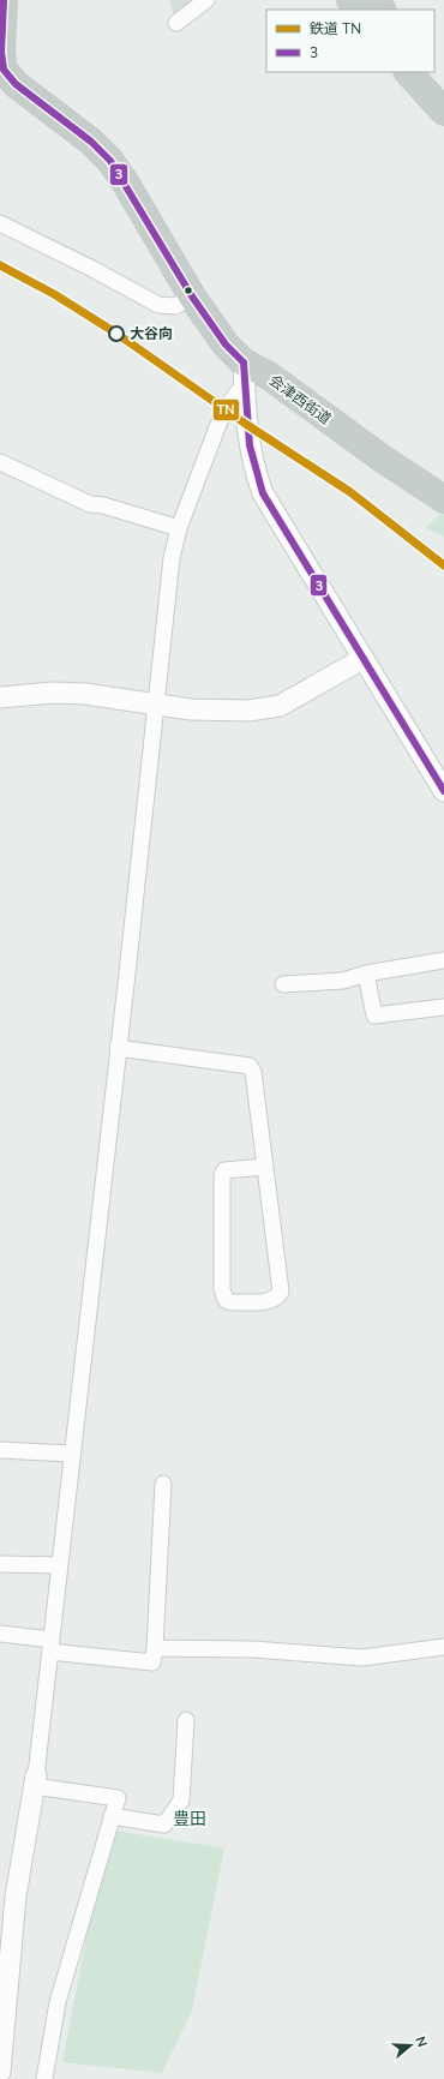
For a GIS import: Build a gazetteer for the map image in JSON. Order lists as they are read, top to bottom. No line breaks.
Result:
{"streets":{"highway":["会津西街道"]},"districts":["豊田"],"places":["大谷向"],"lines":["transit line 3","rail line TN"],"legend":["鉄道 TN","3"],"north":"right"}
